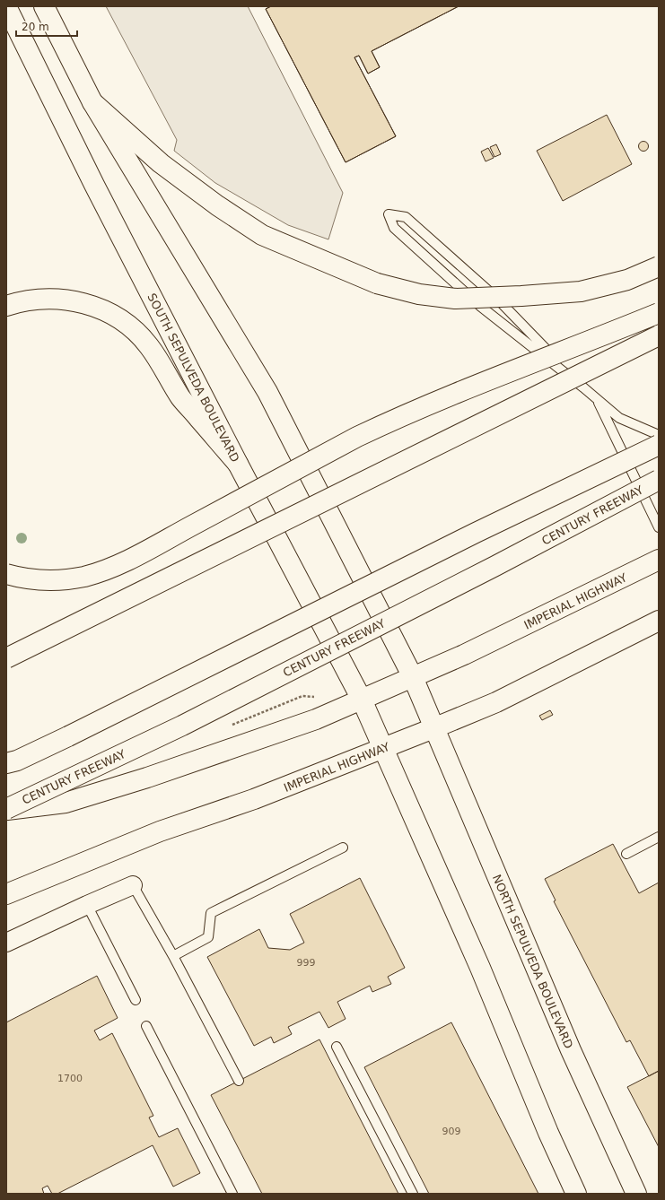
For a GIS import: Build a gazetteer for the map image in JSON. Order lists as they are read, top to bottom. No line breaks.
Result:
{"streets":{"main road":["SOUTH SEPULVEDA BOULEVARD","CENTURY FREEWAY","IMPERIAL HIGHWAY","NORTH SEPULVEDA BOULEVARD"]},"crossings":[["SOUTH SEPULVEDA BOULEVARD","IMPERIAL HIGHWAY"],["CENTURY FREEWAY","IMPERIAL HIGHWAY"],["IMPERIAL HIGHWAY","NORTH SEPULVEDA BOULEVARD"]],"house_numbers":["999","1700","909"],"scale_bar":"20 m"}
